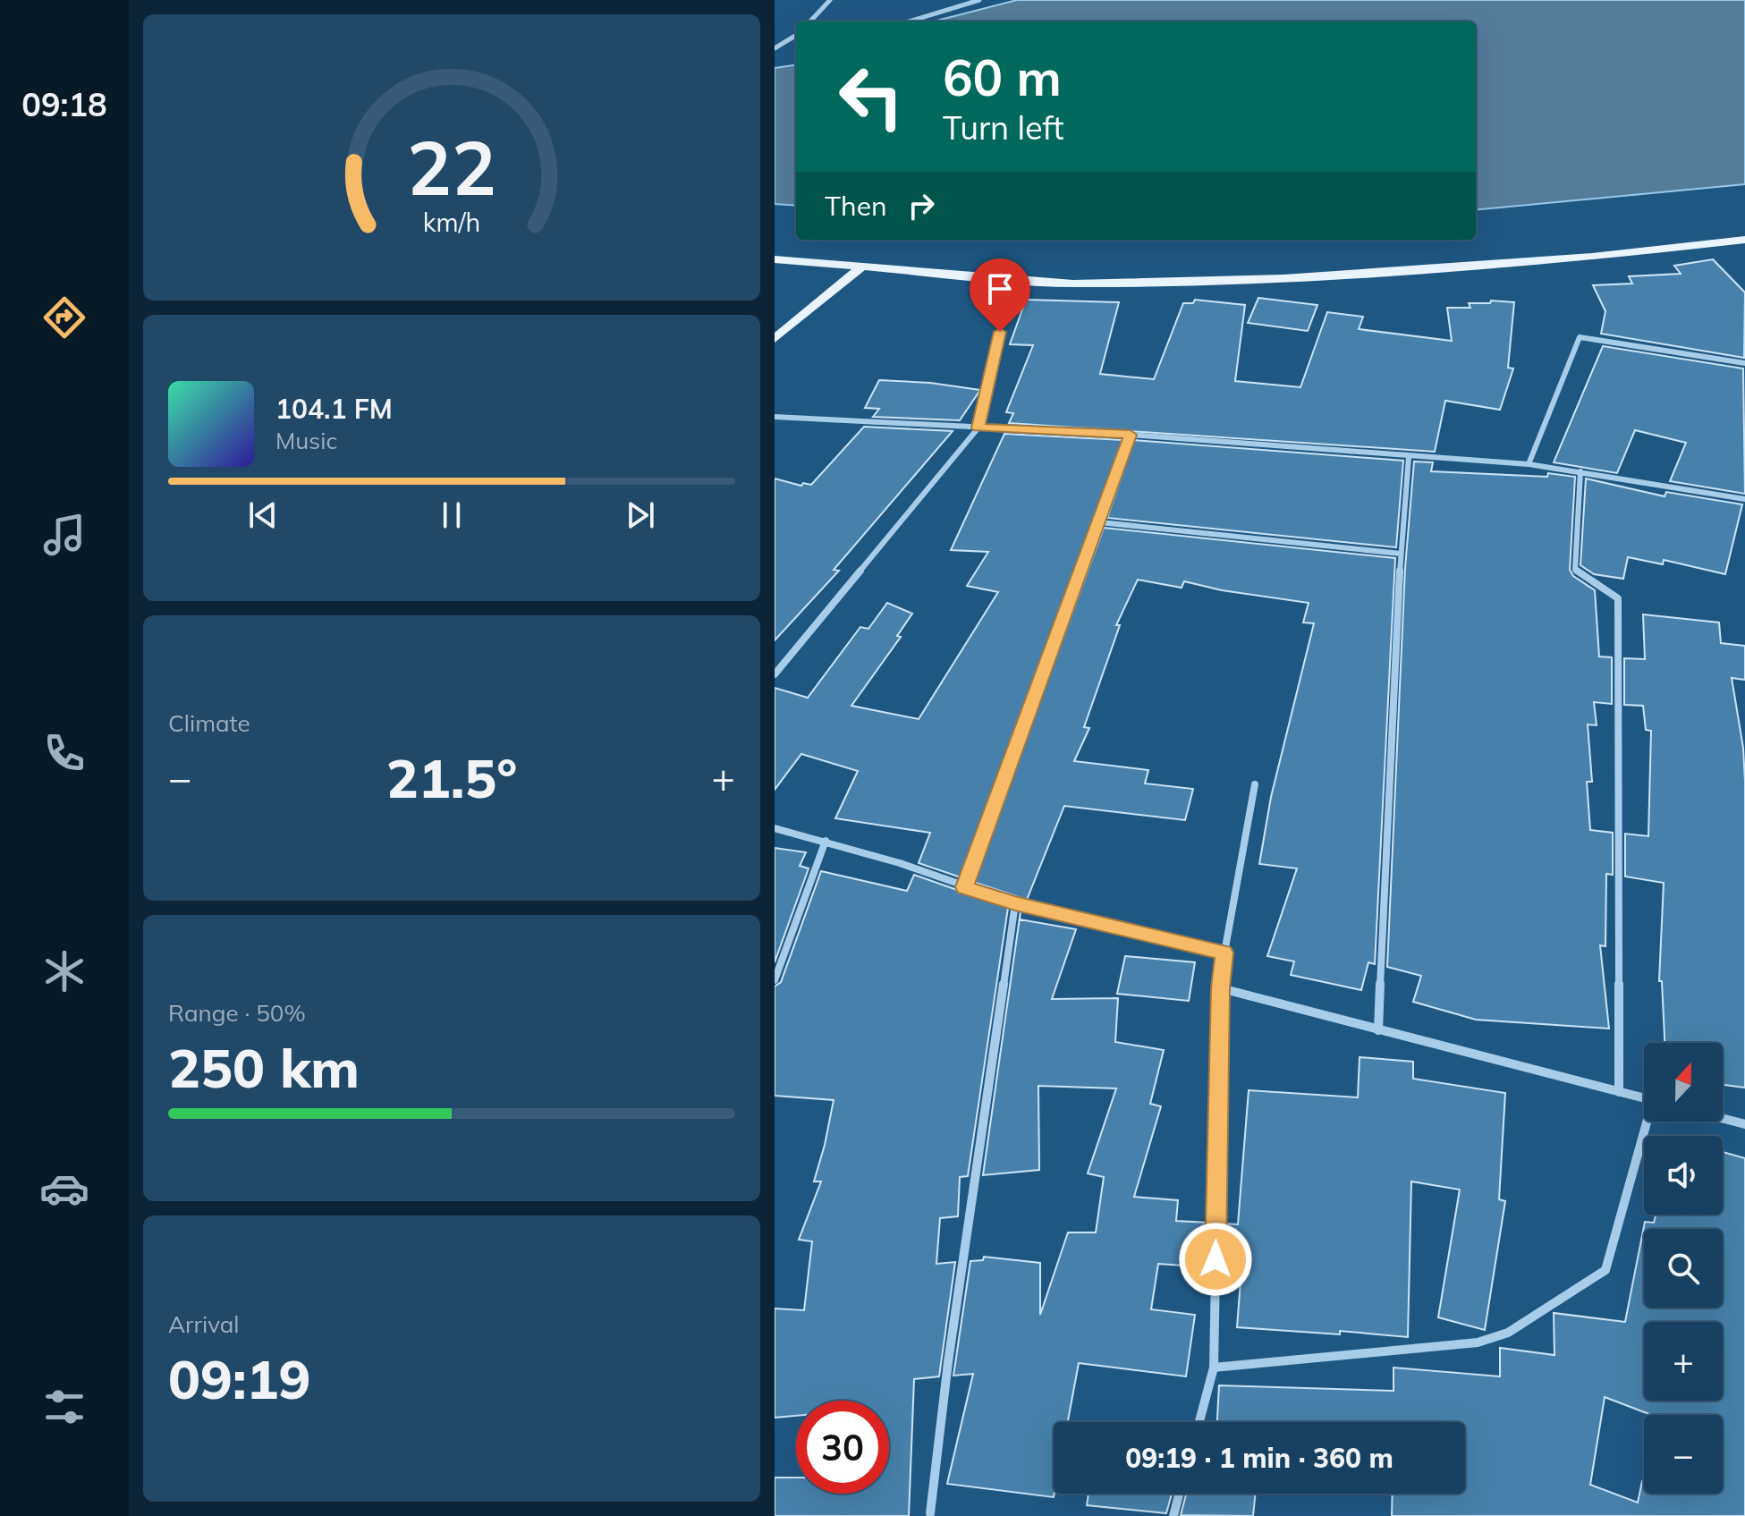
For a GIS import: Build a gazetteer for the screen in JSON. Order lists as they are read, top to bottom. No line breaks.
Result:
{"north":"top","page":{"tabs":"09:18","turn":["60 m","Turn left"],"then":"Then","song":["104.1 FM","Music"],"tile":["Climate",["Range · 50%","250 km"],["Arrival","09:19"]],"heat":["−","21.5°","+"],"map_buttons":["+","−"],"limit":"30","trip":"09:19 · 1 min · 360 m","gauge":["22","km/h"]}}
